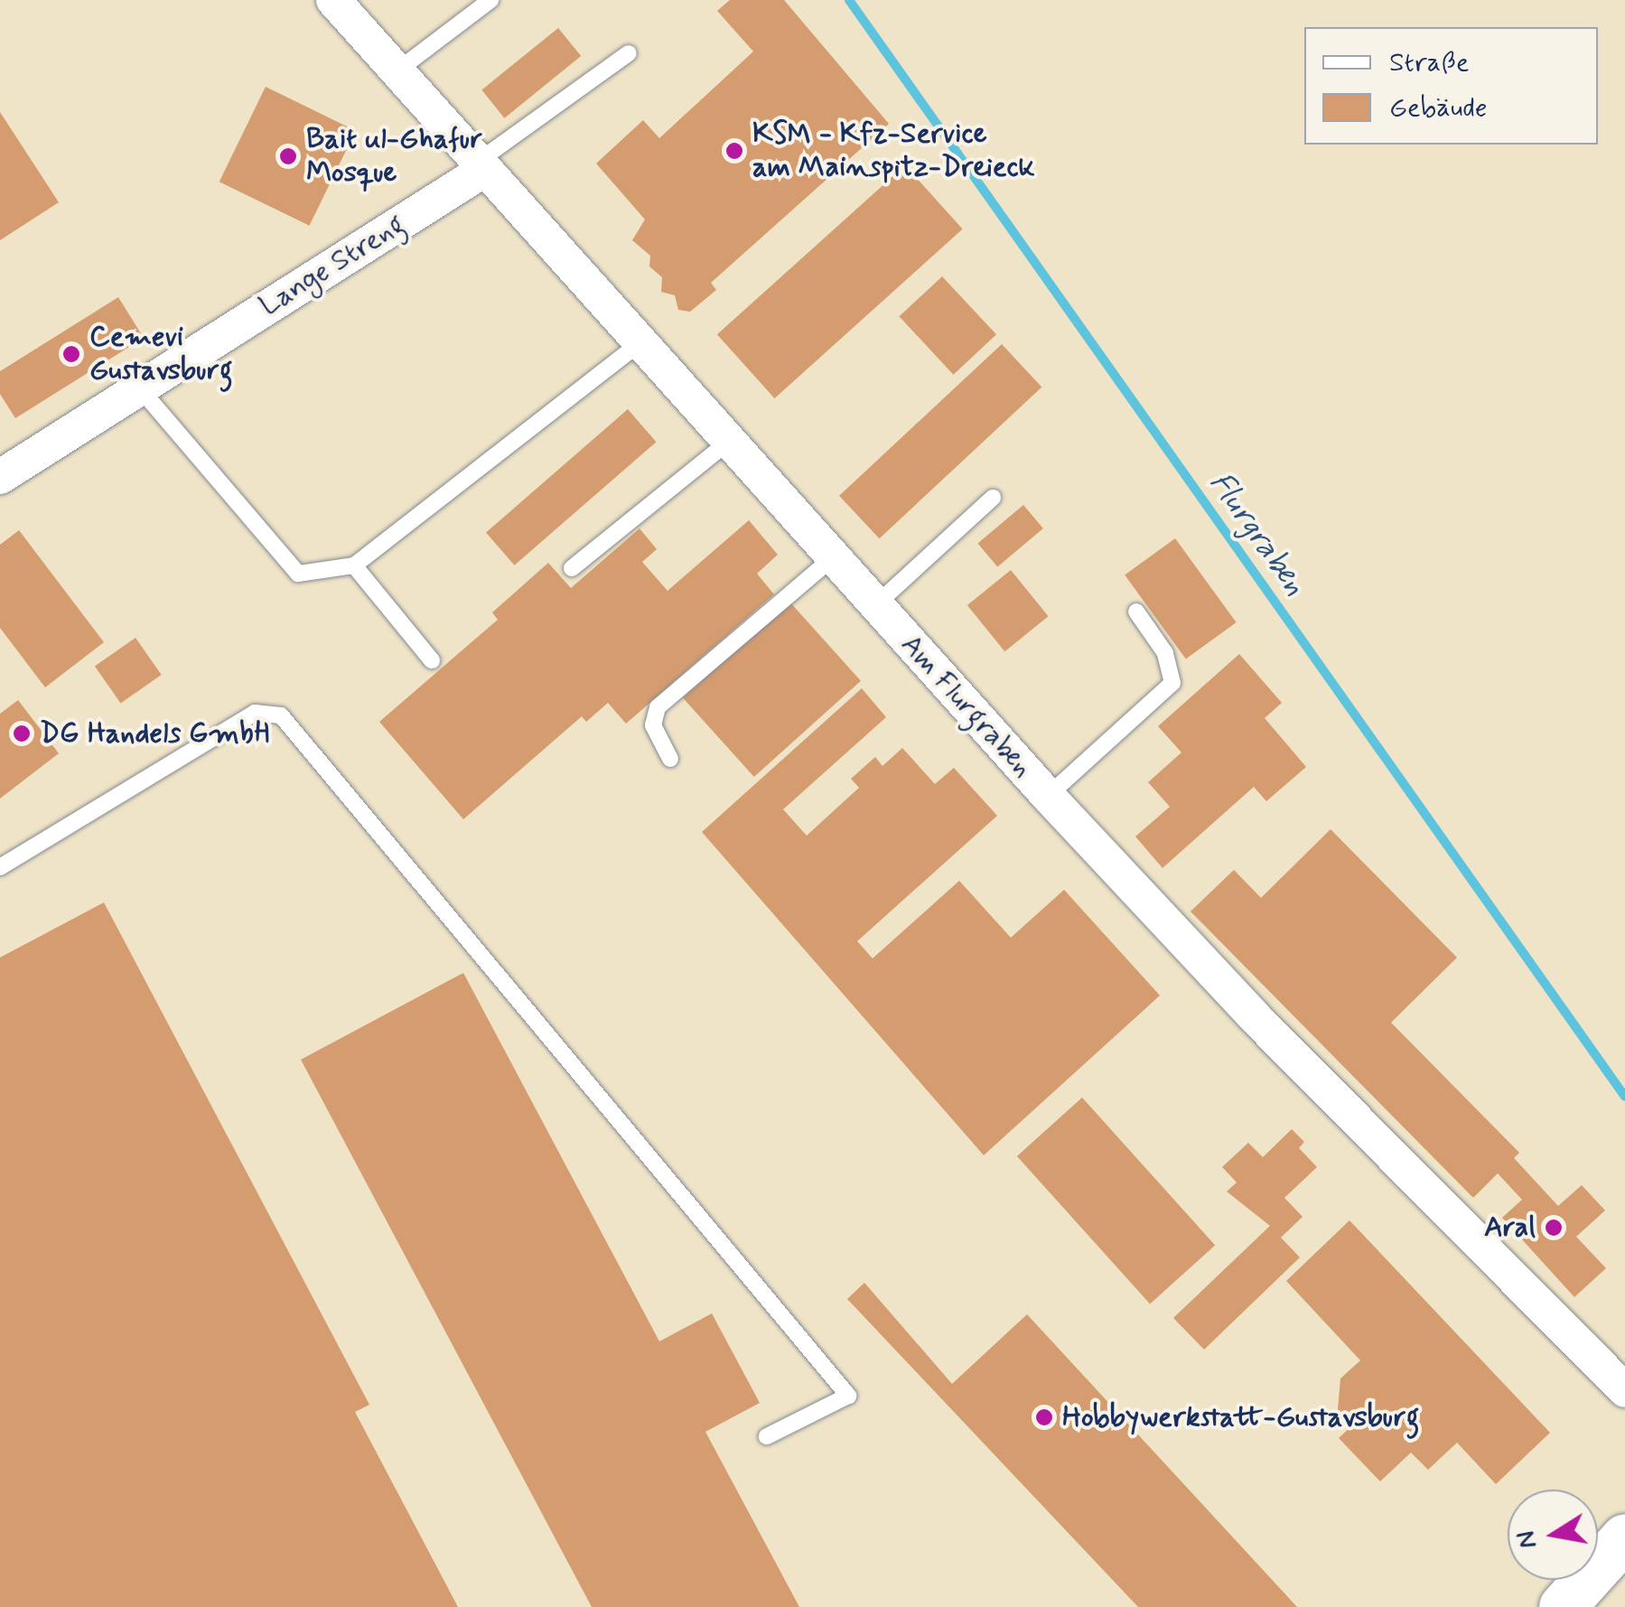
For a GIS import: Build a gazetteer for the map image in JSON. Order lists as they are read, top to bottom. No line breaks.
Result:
{"streets":{"street":["Lange Streng","Am Flurgraben"]},"crossings":[["Lange Streng","Am Flurgraben"]],"water":["Flurgraben"],"places":["KSM - Kfz-Service am Mainspitz-Dreieck","Bait ul-Ghafur Mosque","Cemevi Gustavsburg","DG Handels GmbH","Aral","Hobbywerkstatt-Gustavsburg"],"legend":["Straße","Gebäude"],"north":"left"}
